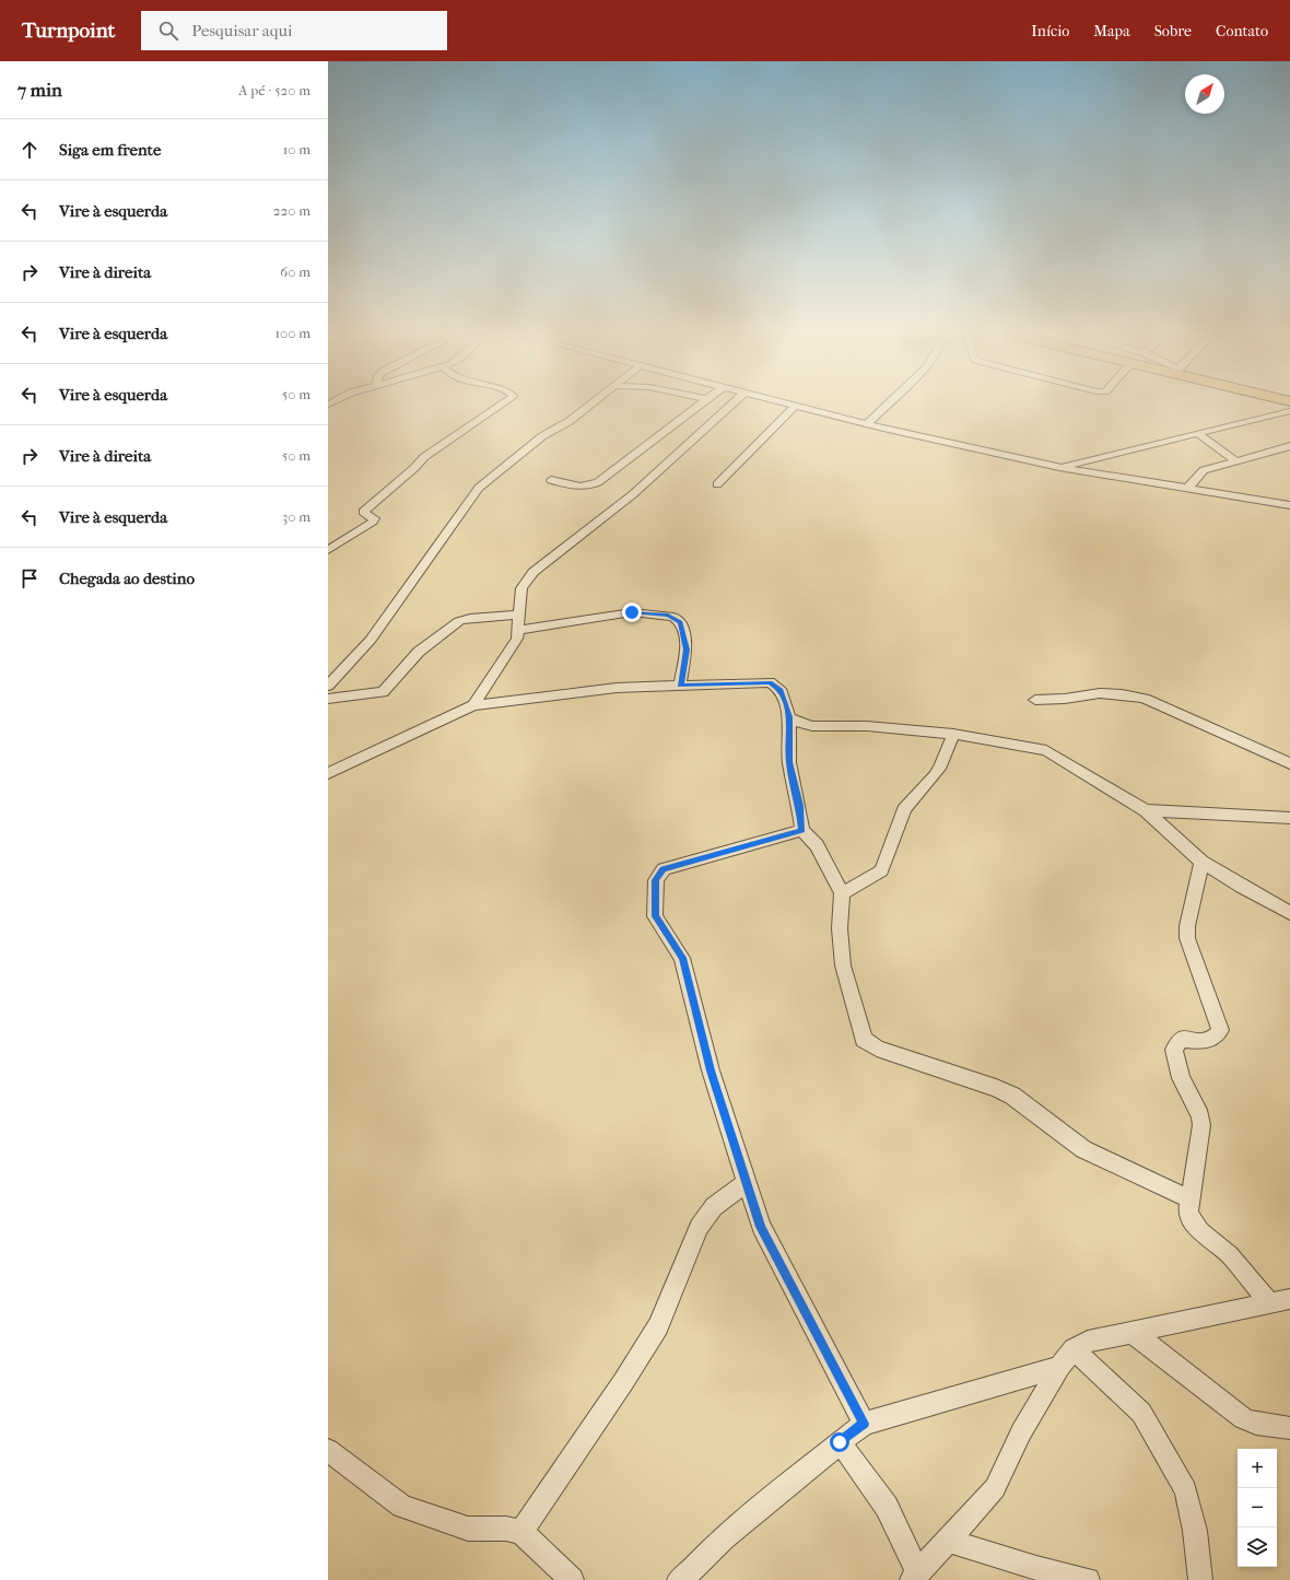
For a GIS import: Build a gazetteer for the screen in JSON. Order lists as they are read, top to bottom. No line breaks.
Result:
{"north":"top right","page":{"header":"Turnpoint","search":"Pesquisar aqui","nav":["Início","Mapa","Sobre","Contato"],"heading":["7 min","A pé · 520 m"],"list":[["Siga em frente","10 m"],["Vire à esquerda","220 m"],["Vire à direita","60 m"],["Vire à esquerda","100 m"],["Vire à esquerda","50 m"],["Vire à direita","50 m"],["Vire à esquerda","30 m"],"Chegada ao destino"],"map_buttons":["+","−"]}}
